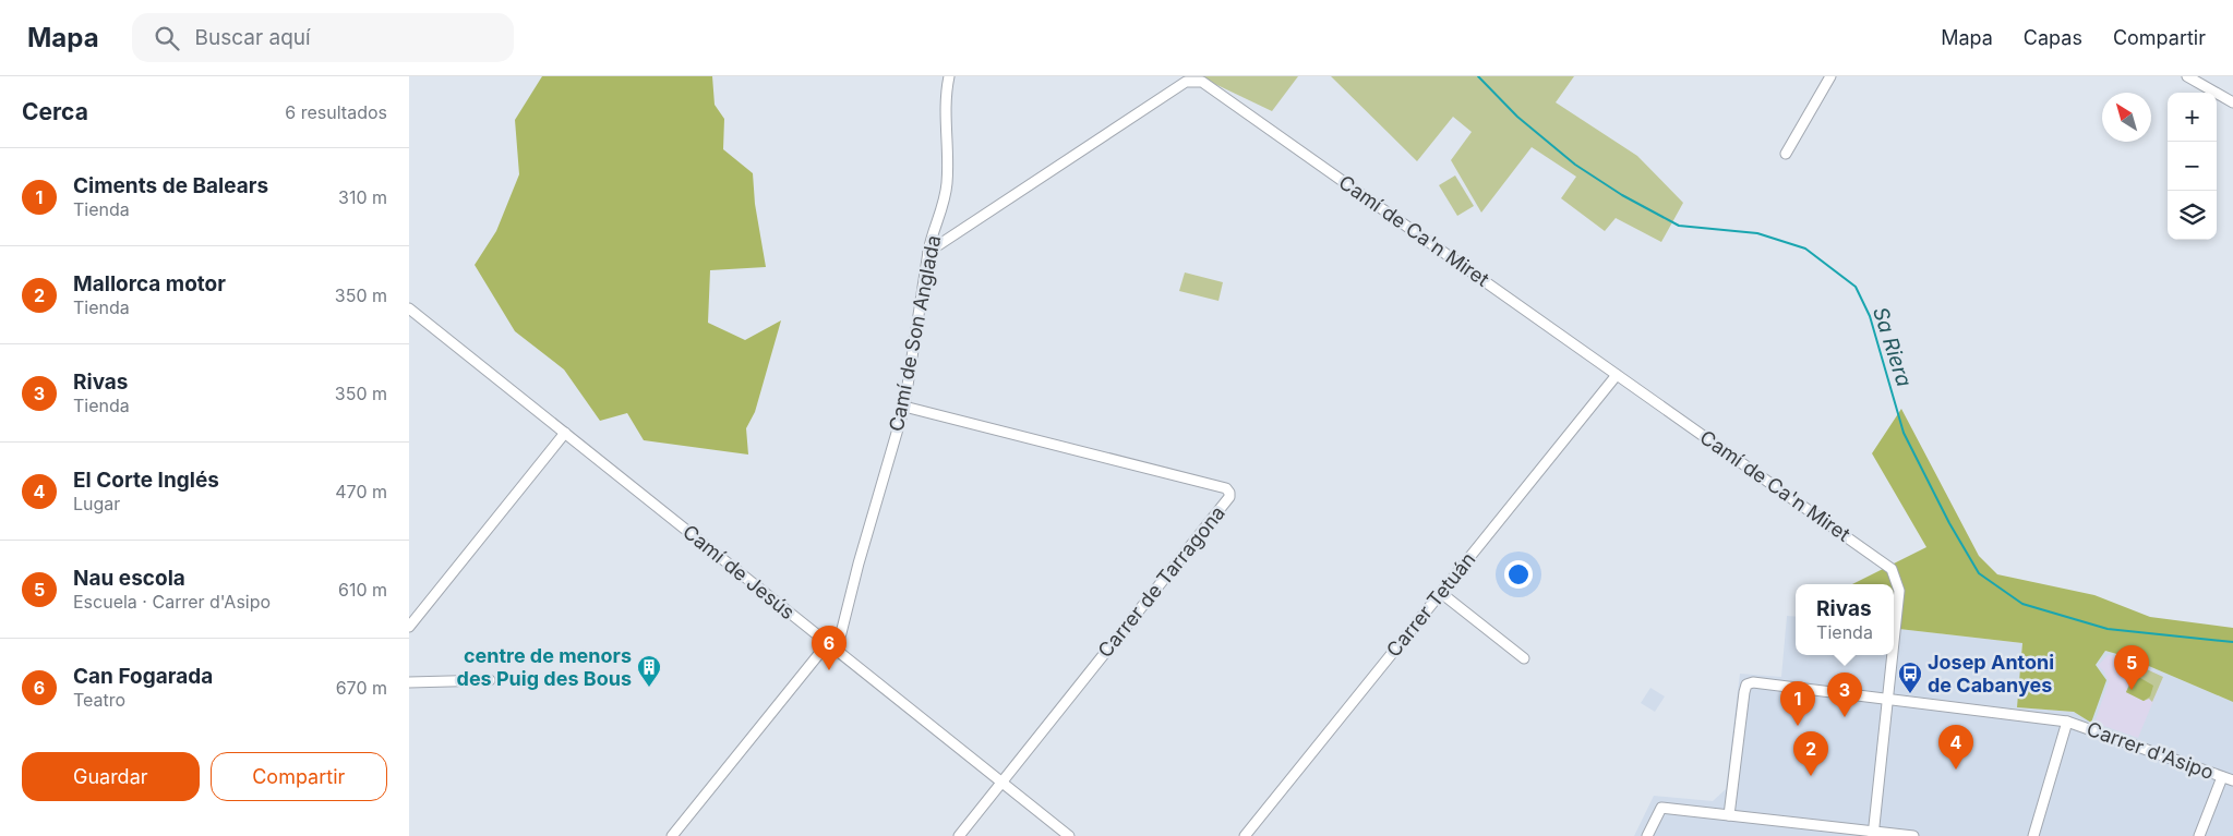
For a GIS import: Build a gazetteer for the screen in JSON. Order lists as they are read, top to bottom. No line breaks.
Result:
{"streets":{"street":["Camí de Ca'n Miret","Camí de Son Anglada","Camí de Jesús","Carrer de Tarragona","Carrer Tetuán","Carrer d'Asipo"]},"crossings":[["Camí de Ca'n Miret","Camí de Son Anglada"],["Camí de Ca'n Miret","Carrer Tetuán"],["Camí de Ca'n Miret","Carrer d'Asipo"],["Camí de Son Anglada","Camí de Jesús"],["Camí de Son Anglada","Carrer de Tarragona"],["Camí de Jesús","Carrer de Tarragona"]],"water":["Sa Riera"],"places":{"building":["centre de menors des Puig des Bous"],"bus stop":["Josep Antoni de Cabanyes"]},"north":"top left","page":{"header":"Mapa","search":"Buscar aquí","nav":["Mapa","Capas","Compartir"],"heading":["Cerca","6 resultados"],"map_buttons":["+","−"],"list":[{"mark":"1","name":"Ciments de Balears","note":"Tienda","value":"310 m"},{"mark":"2","name":"Mallorca motor","note":"Tienda","value":"350 m"},{"mark":"3","name":"Rivas","note":"Tienda","value":"350 m"},{"mark":"4","name":"El Corte Inglés","note":"Lugar","value":"470 m"},{"mark":"5","name":"Nau escola","note":"Escuela · Carrer d'Asipo","value":"610 m"},{"mark":"6","name":"Can Fogarada","note":"Teatro","value":"670 m"}],"popup":["Rivas","Tienda"],"pins":["6","5","3","1","4","2"],"buttons":["Guardar","Compartir"]}}
